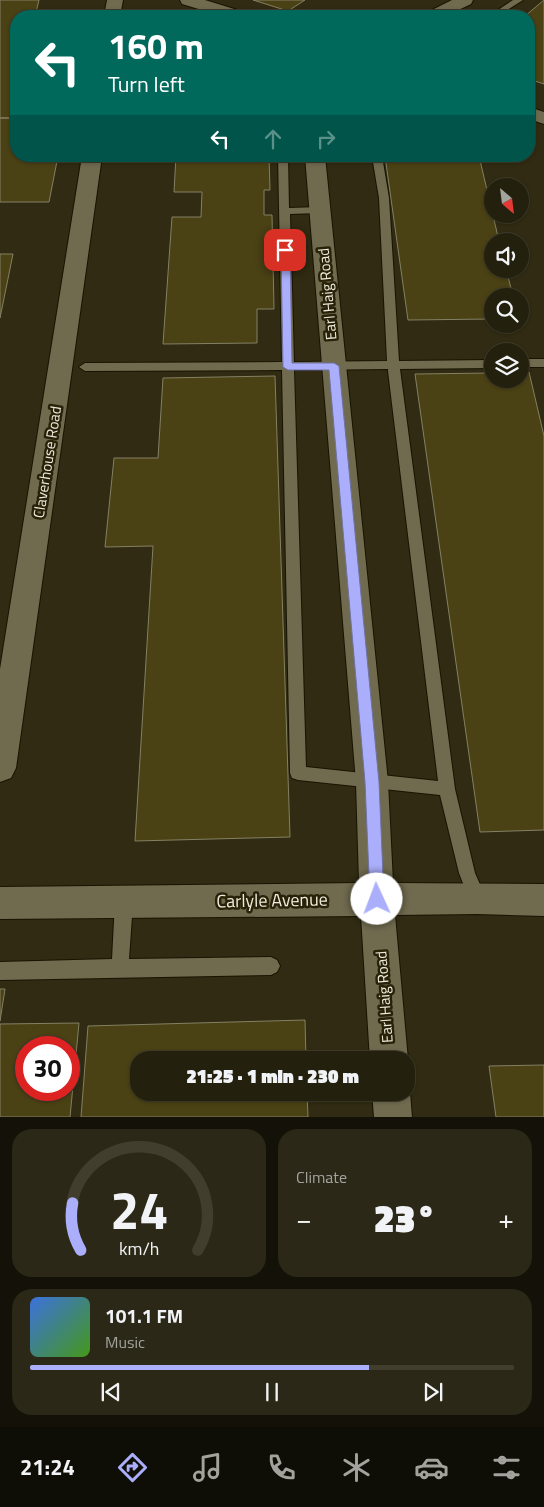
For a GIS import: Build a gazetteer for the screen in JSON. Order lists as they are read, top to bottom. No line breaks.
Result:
{"streets":{"street":["Earl Haig Road","Claverhouse Road","Carlyle Avenue"]},"crossings":[["Earl Haig Road","Carlyle Avenue"]],"north":"bottom right","page":{"turn":["160 m","Turn left"],"limit":"30","trip":"21:25 · 1 min · 230 m","tile":"Climate","heat":["−","23°","+"],"song":["101.1 FM","Music"],"tabs":"21:24","gauge":["24","km/h"]}}
